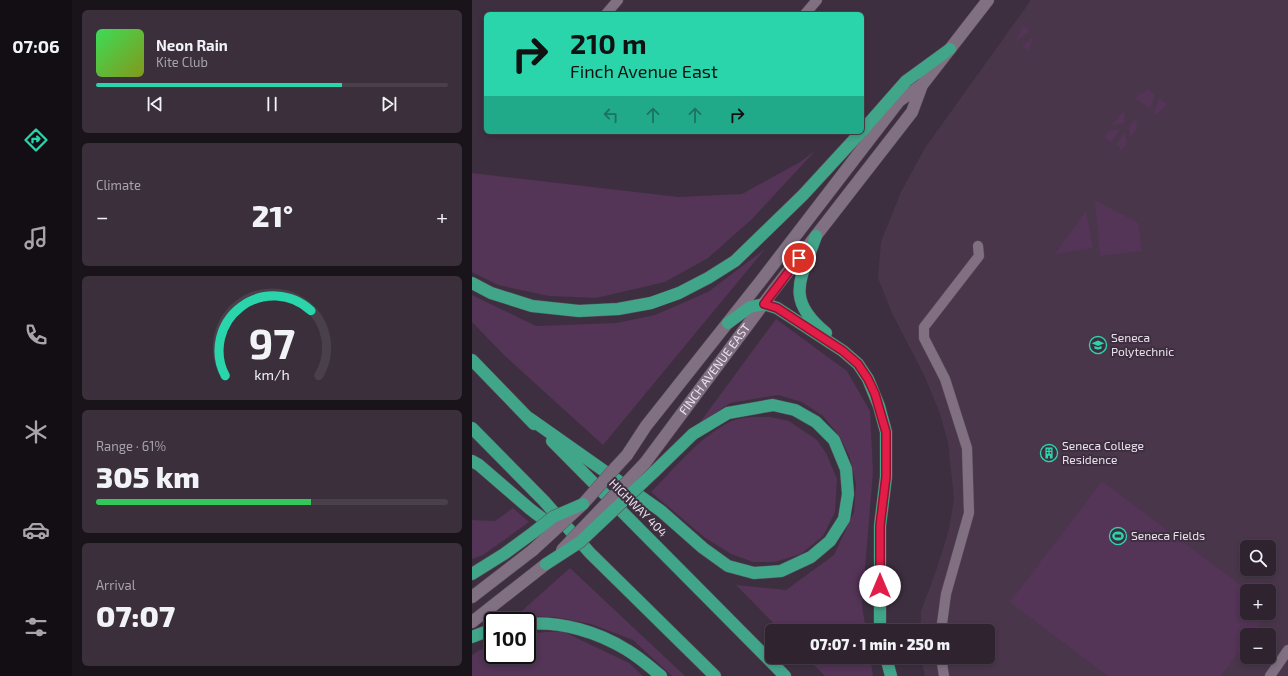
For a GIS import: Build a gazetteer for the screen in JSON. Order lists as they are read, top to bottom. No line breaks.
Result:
{"streets":{"highway":["HIGHWAY 404"],"main road":["FINCH AVENUE EAST"]},"places":{"school or university":["Seneca Polytechnic"],"building":["Seneca College Residence"],"sports":["Seneca Fields"]},"page":{"tabs":"07:06","turn":["210 m","Finch Avenue East"],"song":["Neon Rain","Kite Club"],"tile":["Climate",["Range · 61%","305 km"],["Arrival","07:07"]],"heat":["−","21°","+"],"map_buttons":["+","−"],"limit":"100","trip":"07:07 · 1 min · 250 m","gauge":["97","km/h"]}}
